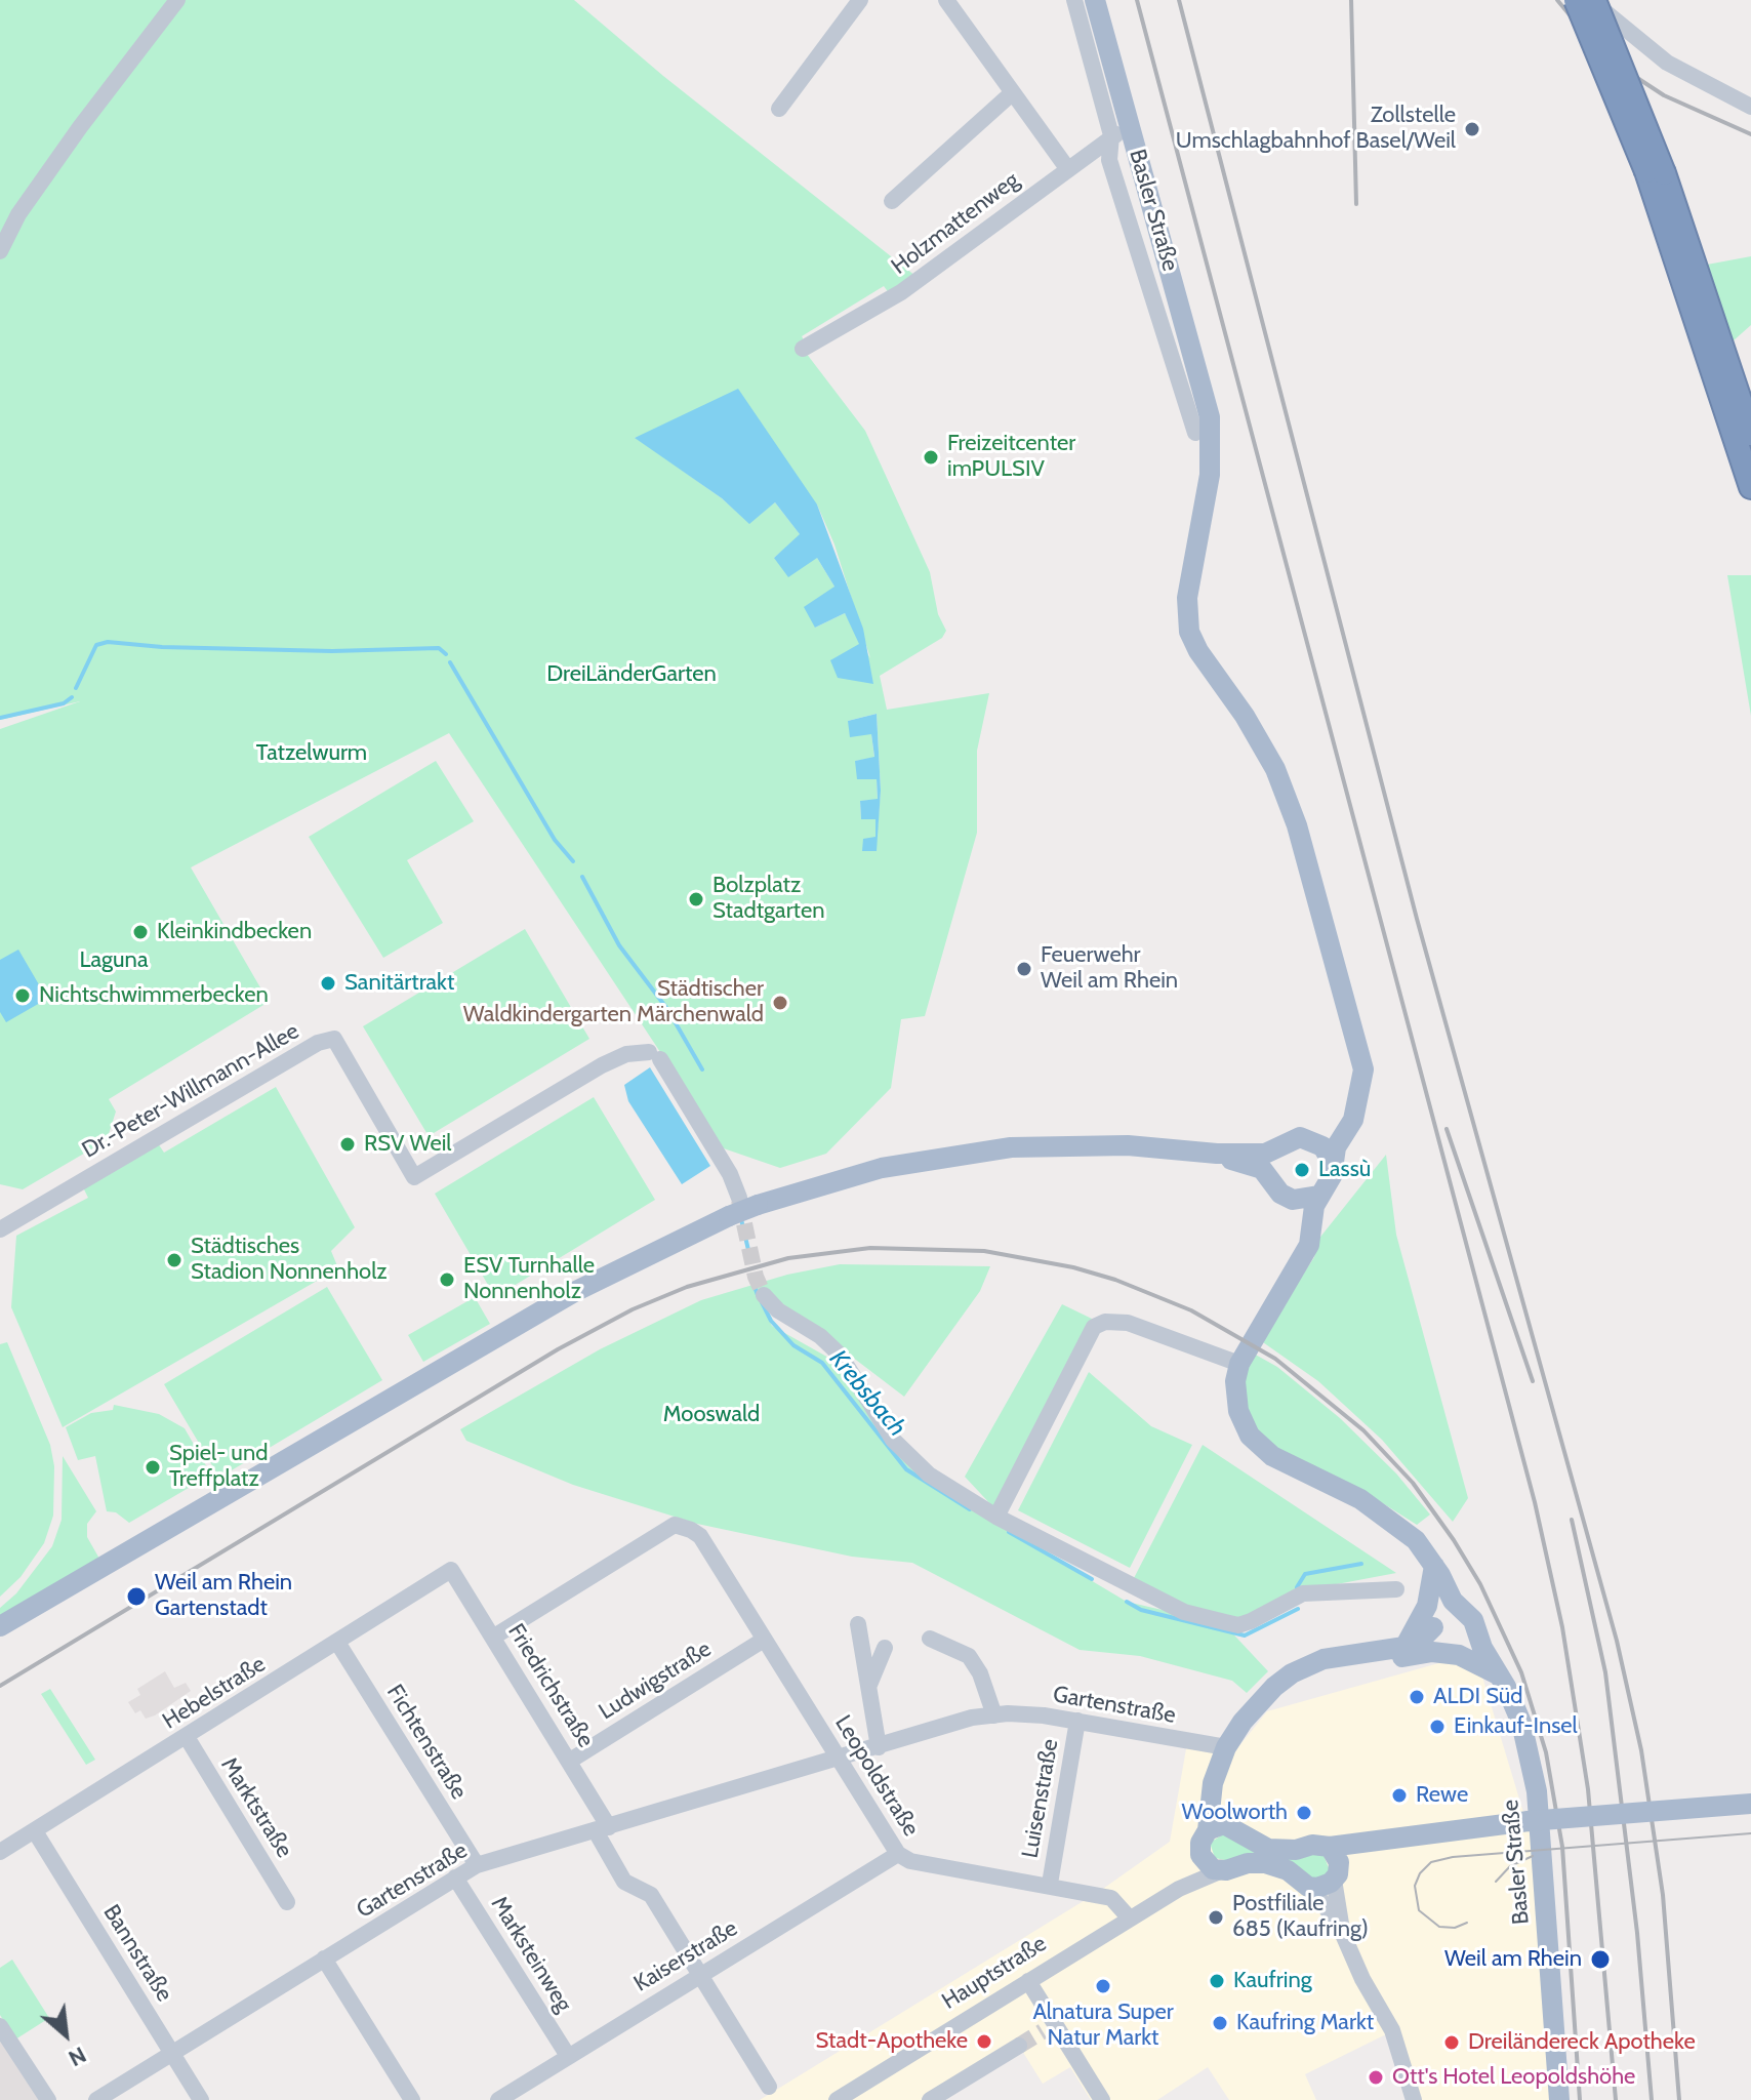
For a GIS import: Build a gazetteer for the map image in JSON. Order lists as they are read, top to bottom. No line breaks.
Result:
{"streets":{"main road":["Basler Straße"],"street":["Holzmattenweg","Dr.-Peter-Willmann-Allee","Ludwigstraße","Friedrichstraße","Hebelstraße","Gartenstraße","Fichtenstraße","Leopoldstraße","Luisenstraße","Marktstraße","Bannstraße","Marksteinweg","Kaiserstraße","Hauptstraße"]},"crossings":[["Basler Straße","Holzmattenweg"],["Ludwigstraße","Friedrichstraße"],["Ludwigstraße","Leopoldstraße"],["Friedrichstraße","Hebelstraße"],["Friedrichstraße","Gartenstraße"],["Friedrichstraße","Leopoldstraße"],["Friedrichstraße","Kaiserstraße"],["Hebelstraße","Fichtenstraße"],["Hebelstraße","Marktstraße"],["Hebelstraße","Bannstraße"],["Gartenstraße","Fichtenstraße"],["Gartenstraße","Leopoldstraße"],["Gartenstraße","Luisenstraße"],["Gartenstraße","Bannstraße"],["Gartenstraße","Marksteinweg"],["Leopoldstraße","Luisenstraße"],["Leopoldstraße","Kaiserstraße"],["Leopoldstraße","Hauptstraße"],["Marksteinweg","Kaiserstraße"]],"water":["Krebsbach"],"parks":["DreiLänderGarten","Tatzelwurm","Laguna","Mooswald"],"places":["Zollstelle Umschlagbahnhof Basel/Weil","Freizeitcenter imPULSIV","Bolzplatz Stadtgarten","Kleinkindbecken","Feuerwehr Weil am Rhein","Sanitärtrakt","Nichtschwimmerbecken","Städtischer Waldkindergarten Märchenwald","RSV Weil","Lassù","Städtisches Stadion Nonnenholz","ESV Turnhalle Nonnenholz","Spiel- und Treffplatz","Weil am Rhein Gartenstadt","ALDI Süd","Einkauf-Insel","Rewe","Woolworth","Postfiliale 685 (Kaufring)","Weil am Rhein","Kaufring","Alnatura Super Natur Markt","Kaufring Markt","Stadt-Apotheke","Dreiländereck Apotheke","Ott's Hotel Leopoldshöhe"],"north":"bottom right"}
